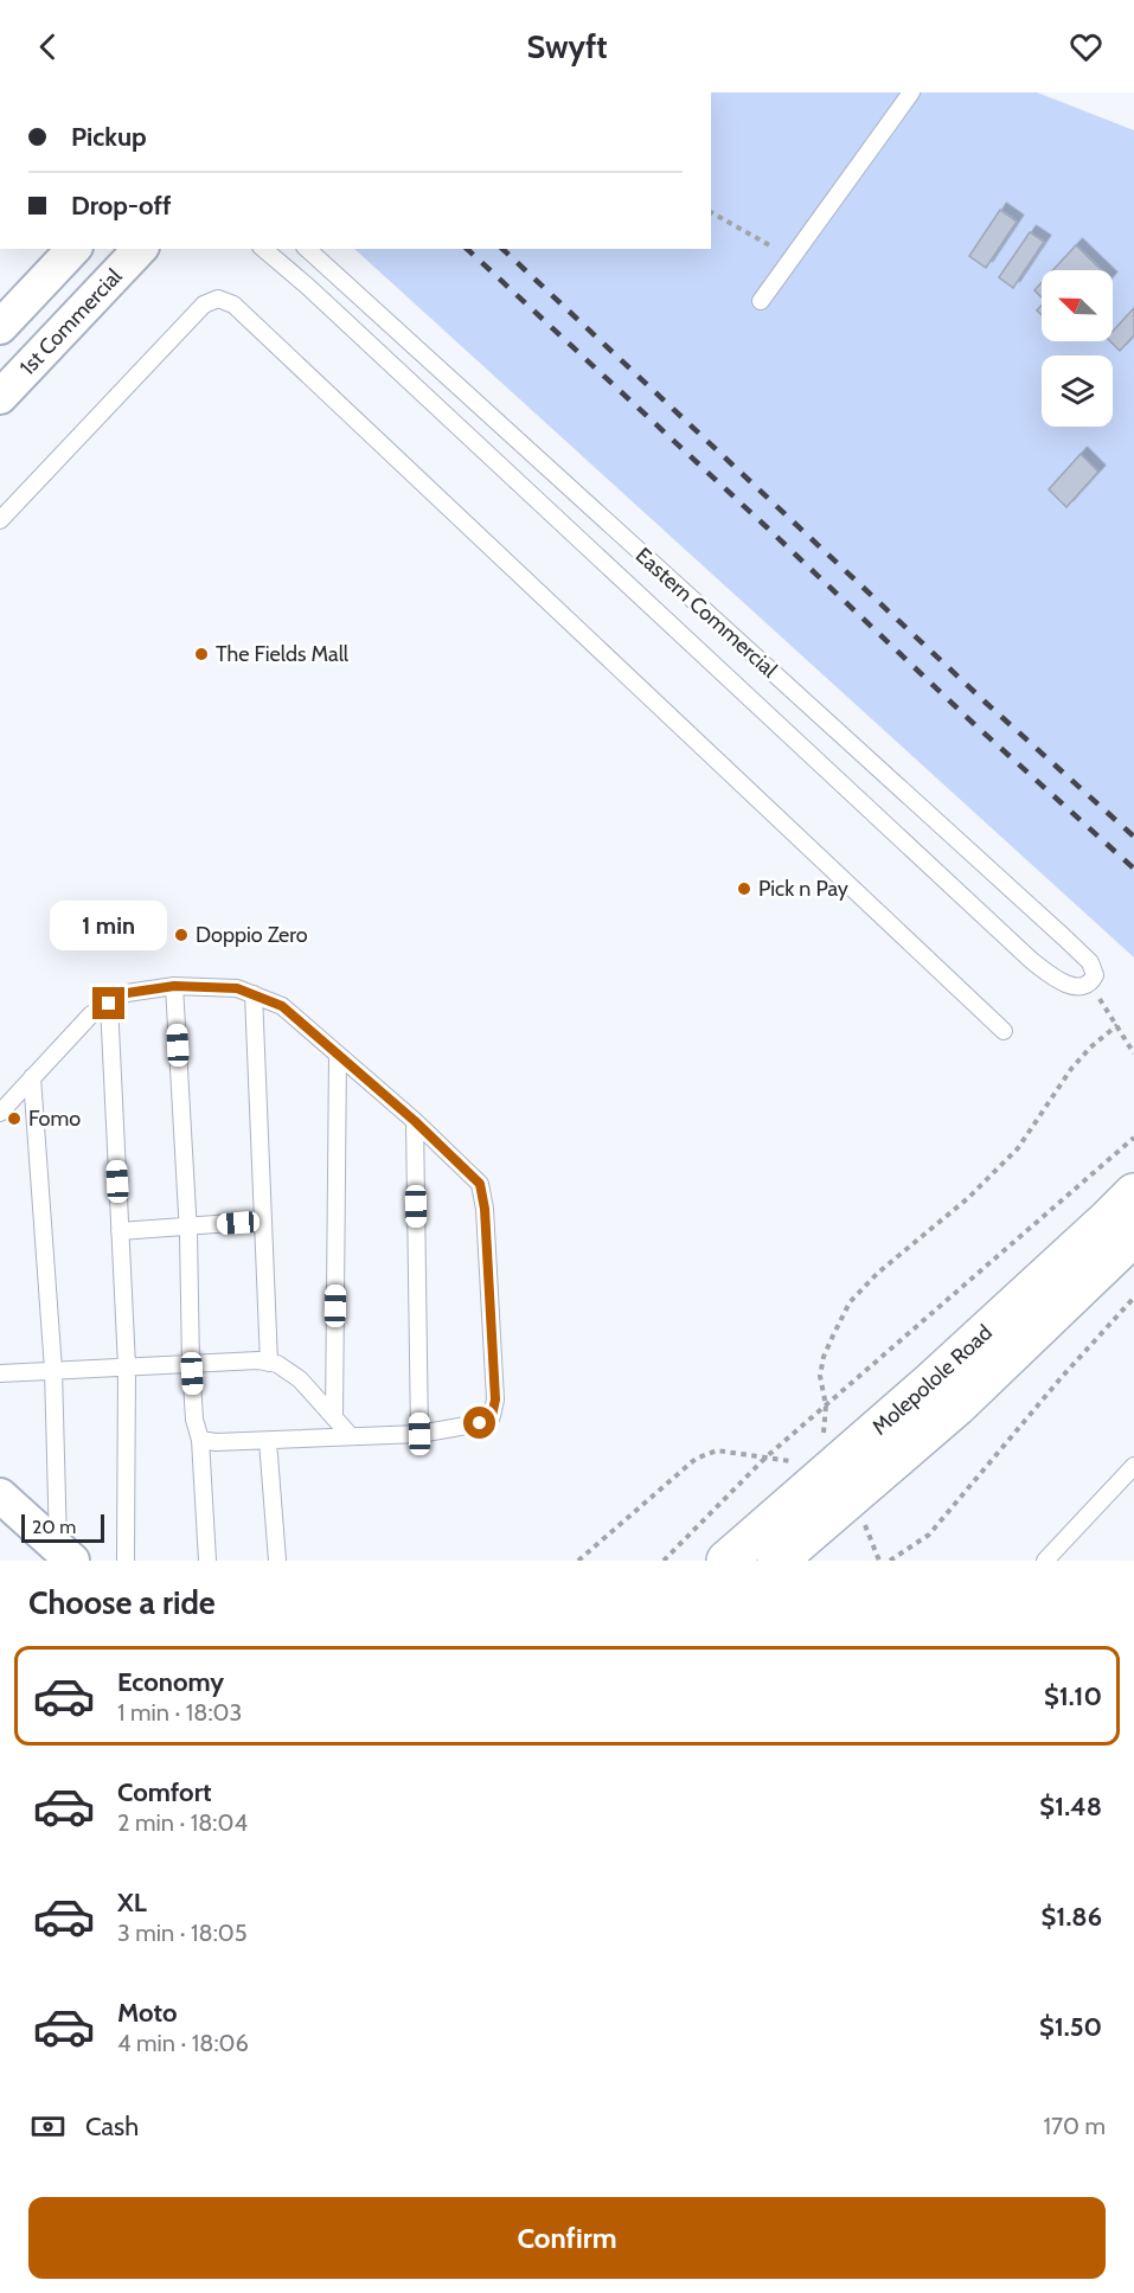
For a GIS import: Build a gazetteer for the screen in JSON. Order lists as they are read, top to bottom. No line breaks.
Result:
{"streets":{"main road":["Molepolole Road"],"street":["1st Commercial"],"lane":["Eastern Commercial"]},"places":["The Fields Mall","Pick n Pay","Doppio Zero","Fomo"],"scale_bar":"20 m","north":"top left","page":{"header":"Swyft","banner":["Pickup","Drop-off"],"bubble":"1 min","scale":"20 m","heading":"Choose a ride","list":[{"name":"Economy","note":"1 min · 18:03","value":"$1.10"},{"name":"Comfort","note":"2 min · 18:04","value":"$1.48"},{"name":"XL","note":"3 min · 18:05","value":"$1.86"},{"name":"Moto","note":"4 min · 18:06","value":"$1.50"}],"pay":["Cash","170 m"],"buttons":"Confirm"}}
